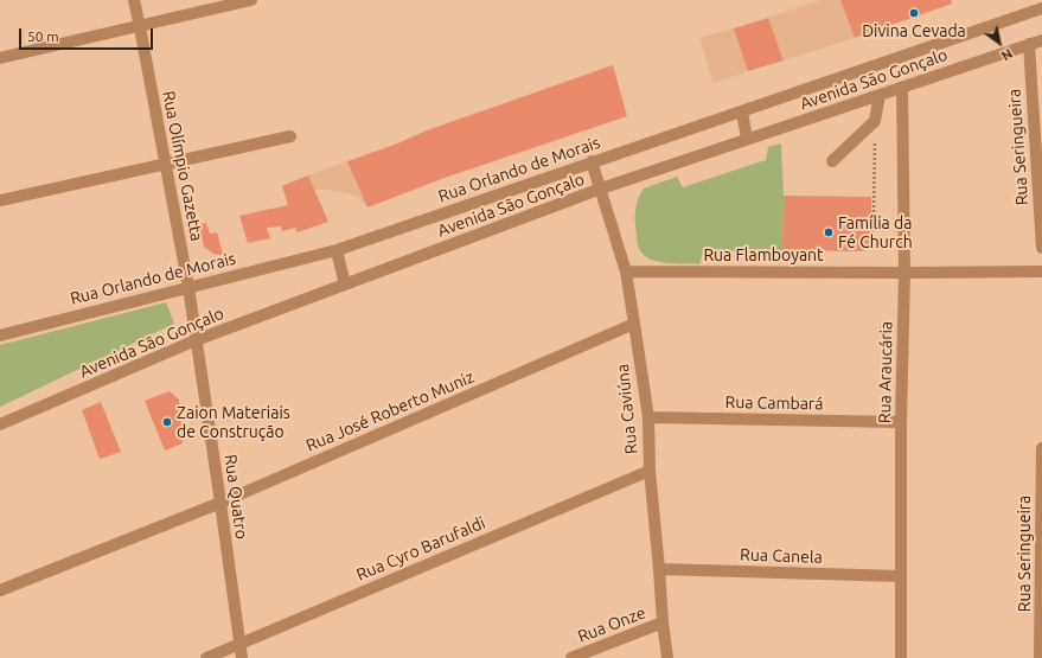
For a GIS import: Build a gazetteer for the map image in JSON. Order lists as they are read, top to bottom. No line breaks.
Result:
{"streets":{"street":["Avenida São Gonçalo","Rua Seringueira","Rua Olímpio Gazetta","Rua Orlando de Morais","Rua Flamboyant","Rua Araucária","Rua Cambará","Rua Caviúna","Rua José Roberto Muniz","Rua Quatro","Rua Cyro Barufaldi","Rua Canela","Rua Onze"]},"crossings":[["Avenida São Gonçalo","Rua Seringueira"],["Avenida São Gonçalo","Rua Olímpio Gazetta"],["Avenida São Gonçalo","Rua Araucária"],["Avenida São Gonçalo","Rua Caviúna"],["Avenida São Gonçalo","Rua Quatro"],["Rua Olímpio Gazetta","Rua Orlando de Morais"],["Rua Olímpio Gazetta","Rua Quatro"],["Rua Orlando de Morais","Rua Caviúna"],["Rua Flamboyant","Rua Araucária"],["Rua Flamboyant","Rua Caviúna"],["Rua Araucária","Rua Cambará"],["Rua Araucária","Rua Canela"],["Rua Cambará","Rua Caviúna"],["Rua Caviúna","Rua José Roberto Muniz"],["Rua Caviúna","Rua Cyro Barufaldi"],["Rua Caviúna","Rua Canela"],["Rua Caviúna","Rua Onze"],["Rua José Roberto Muniz","Rua Quatro"],["Rua Quatro","Rua Cyro Barufaldi"]],"places":["Divina Cevada","Família da Fé Church","Zaion Materiais de Construção"],"scale_bar":"50 m","north":"bottom right"}
